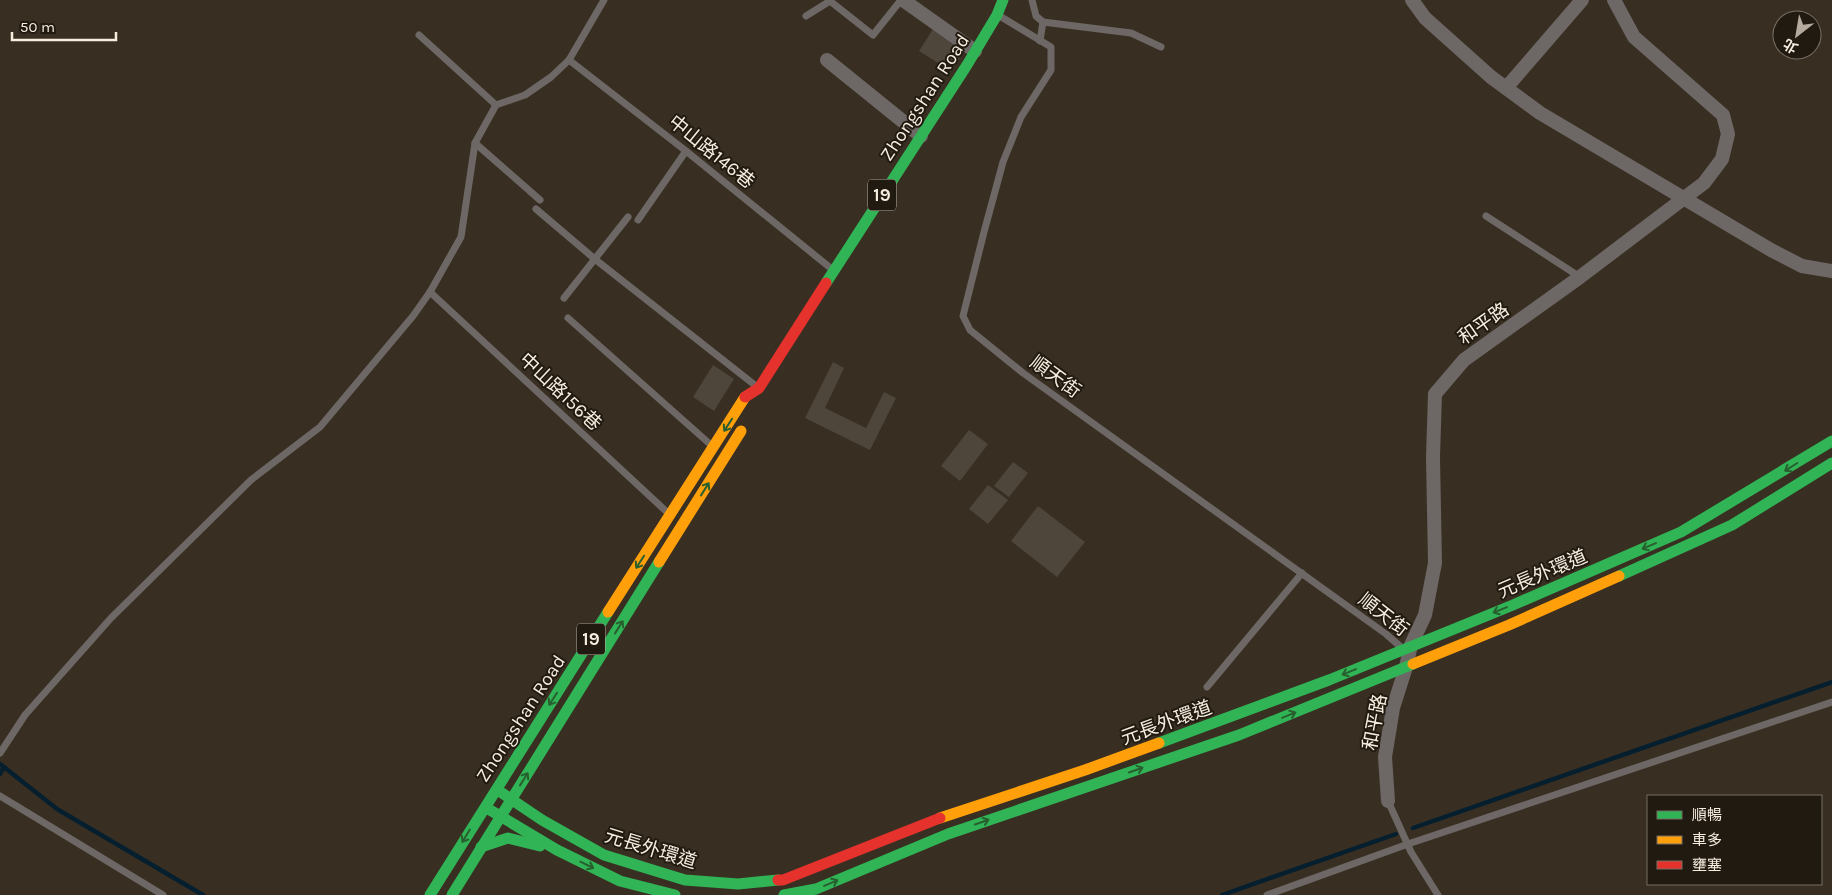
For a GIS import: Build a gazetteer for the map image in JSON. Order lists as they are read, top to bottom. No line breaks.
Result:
{"streets":{"street":["Zhongshan Road","19","和平路","元長外環道"],"lane":["中山路146巷","順天街","中山路156巷"]},"crossings":[["Zhongshan Road","中山路146巷"],["Zhongshan Road","順天街"],["Zhongshan Road","中山路156巷"],["Zhongshan Road","元長外環道"],["和平路","順天街"],["和平路","元長外環道"],["順天街","元長外環道"]],"legend":["順暢","車多","壅塞"],"scale_bar":"50 m","north":"bottom left"}
